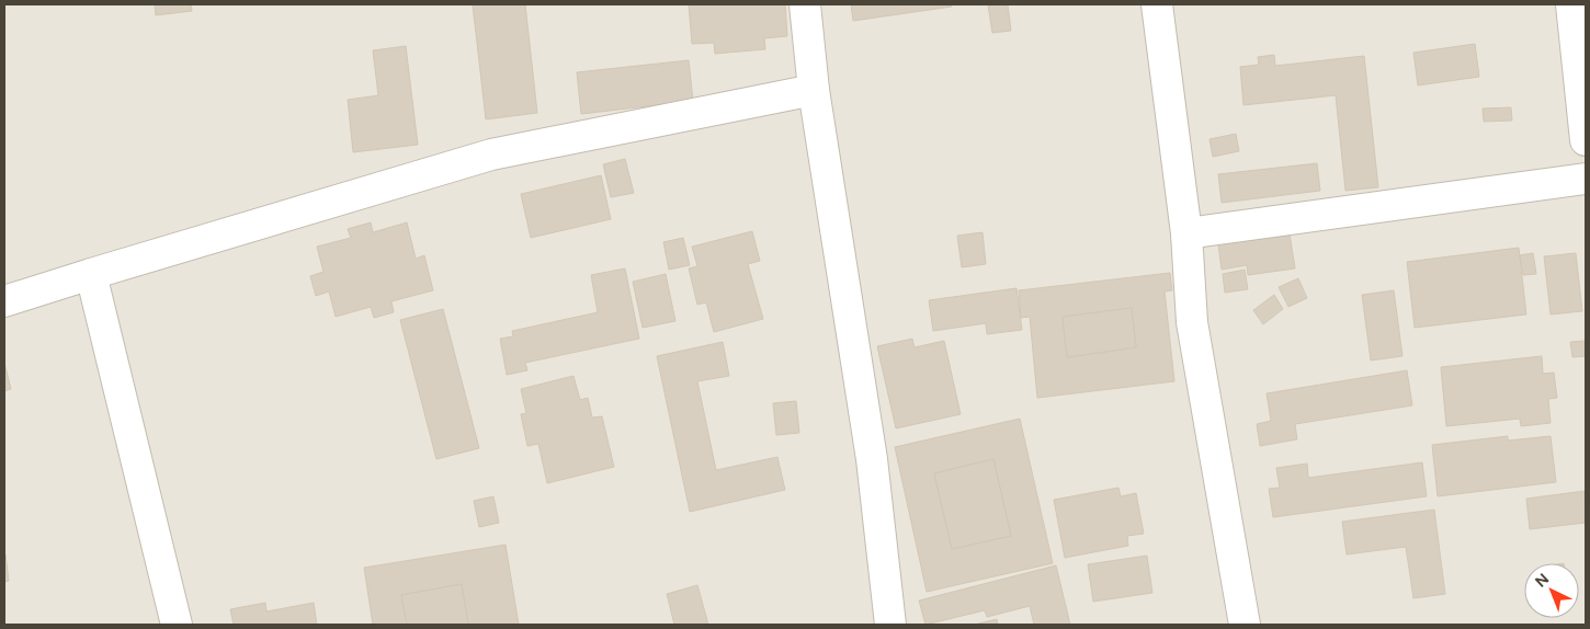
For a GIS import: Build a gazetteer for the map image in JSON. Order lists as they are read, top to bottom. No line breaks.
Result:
{"north":"top left"}
